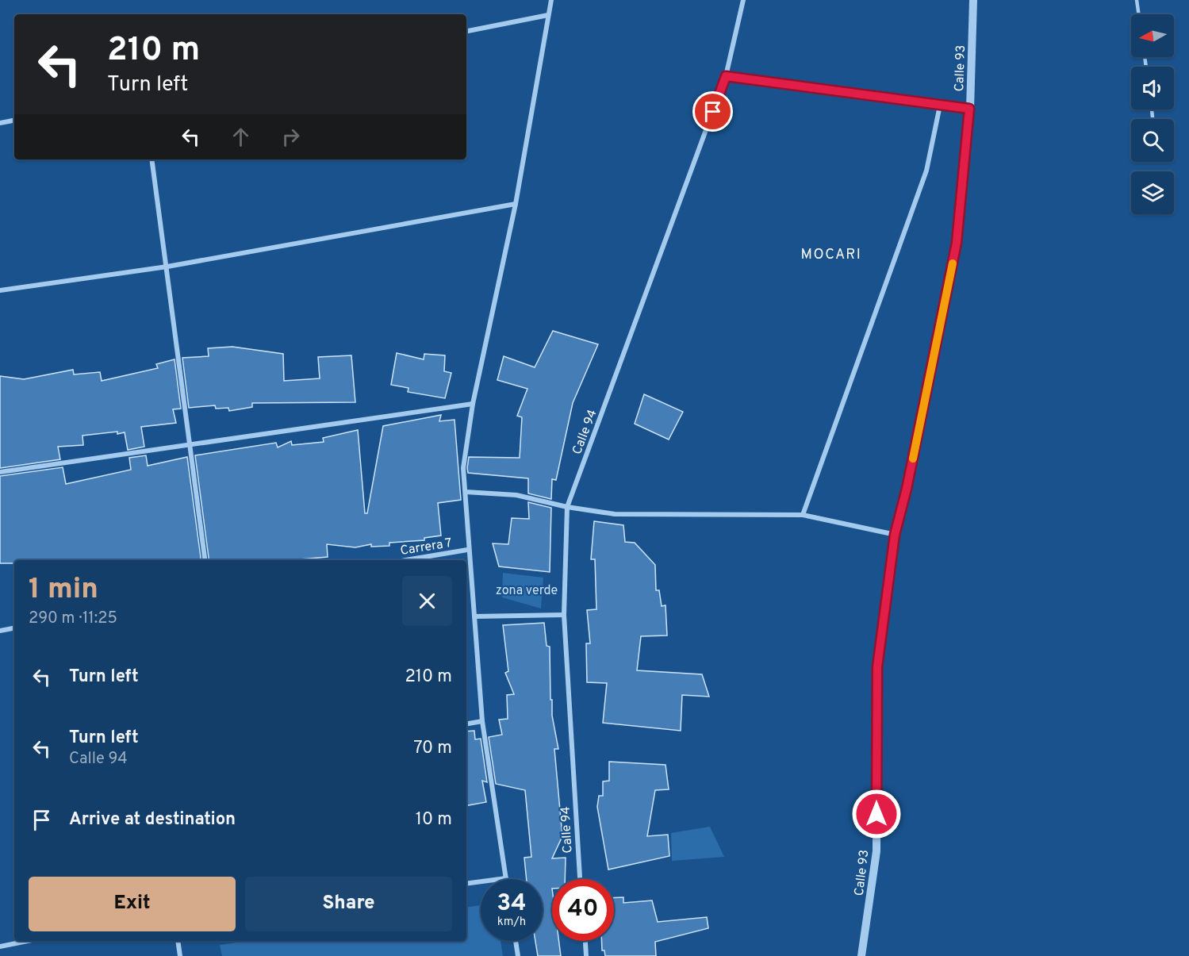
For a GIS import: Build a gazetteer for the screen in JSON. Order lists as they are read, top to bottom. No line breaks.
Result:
{"streets":{"street":["Calle 93","Calle 94","Carrera 7"]},"districts":["MOCARI"],"parks":["zona verde"],"north":"left","page":{"turn":["210 m","Turn left"],"heading":["1 min","290 m · 11:25"],"list":[{"name":"Turn left","value":"210 m"},{"name":"Turn left","note":"Calle 94","value":"70 m"},{"name":"Arrive at destination","value":"10 m"}],"buttons":["Exit","Share"],"speed":"34 km/h","limit":"40"}}
